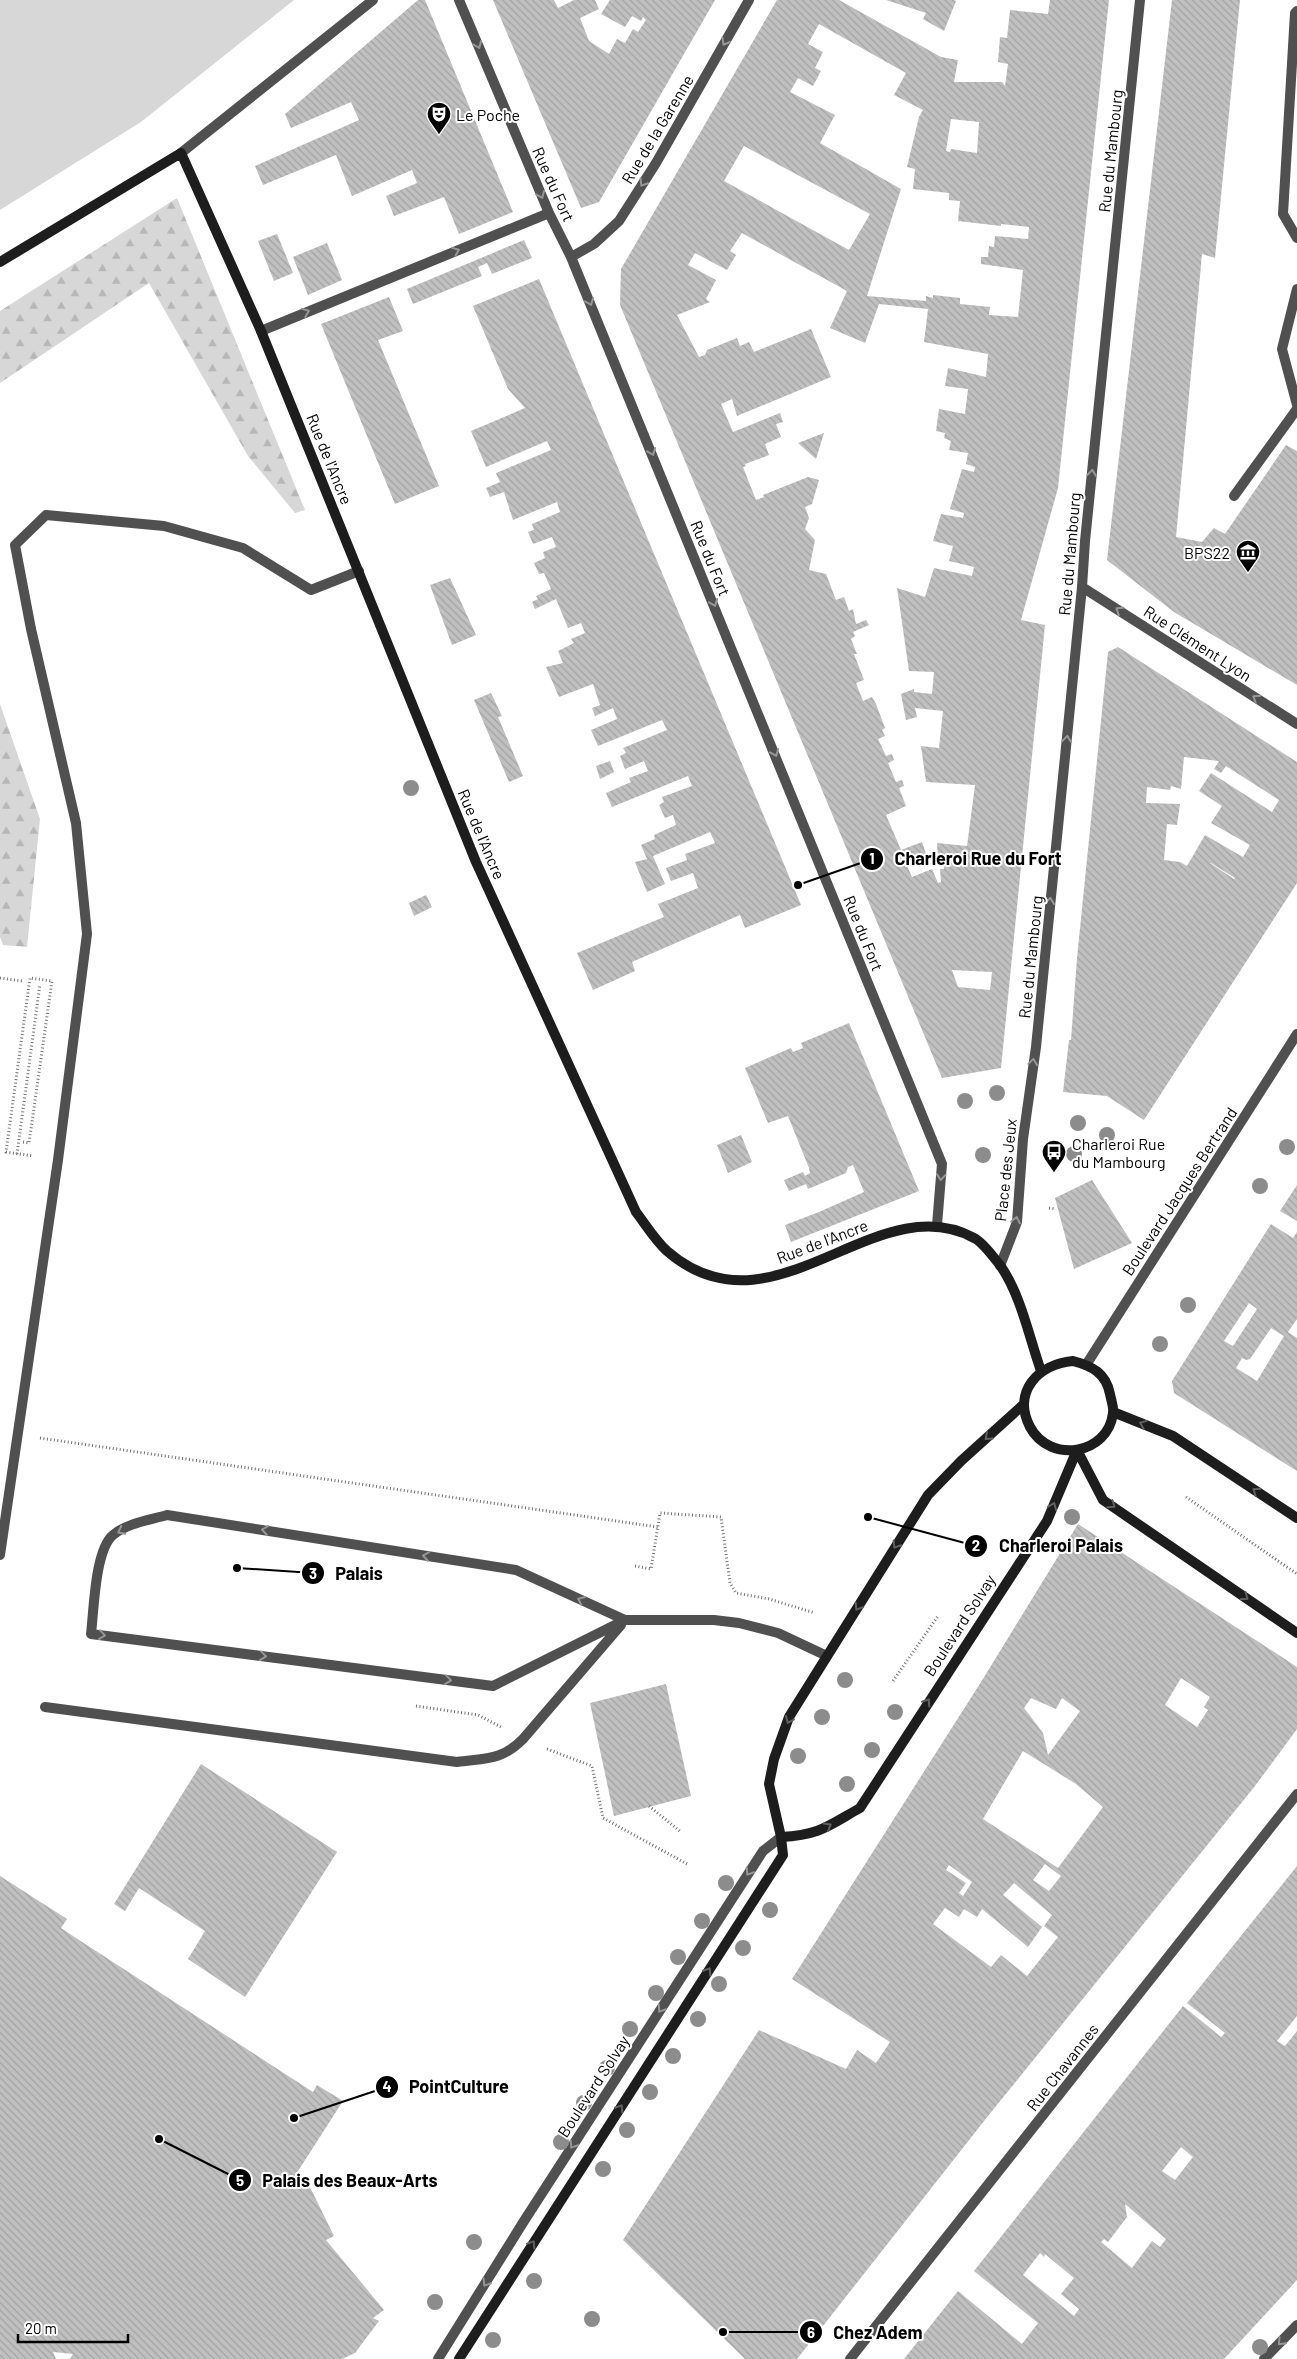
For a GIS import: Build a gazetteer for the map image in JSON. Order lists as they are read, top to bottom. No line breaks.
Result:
{"streets":{"street":["Rue de la Garenne","Rue du Mambourg","Rue du Fort","Rue de l'Ancre","Rue Clément Lyon","Place des Jeux","Boulevard Jacques Bertrand","Boulevard Solvay","Rue Chavannes"]},"crossings":[["Rue de la Garenne","Rue du Fort"],["Rue du Mambourg","Rue Clément Lyon"],["Rue du Mambourg","Place des Jeux"],["Rue du Fort","Rue de l'Ancre"],["Rue du Fort","Place des Jeux"],["Rue de l'Ancre","Place des Jeux"],["Boulevard Jacques Bertrand","Boulevard Solvay"]],"one_way":["Rue de la Garenne","Rue du Mambourg","Rue du Fort","Rue Clément Lyon","Place des Jeux"],"places":{"theatre":["Le Poche"],"museum":["BPS22"],"other":["Charleroi Rue du Fort","Charleroi Palais","Palais","PointCulture","Palais des Beaux-Arts","Chez Adem"],"bus stop":["Charleroi Rue du Mambourg"]},"scale_bar":"20 m"}
